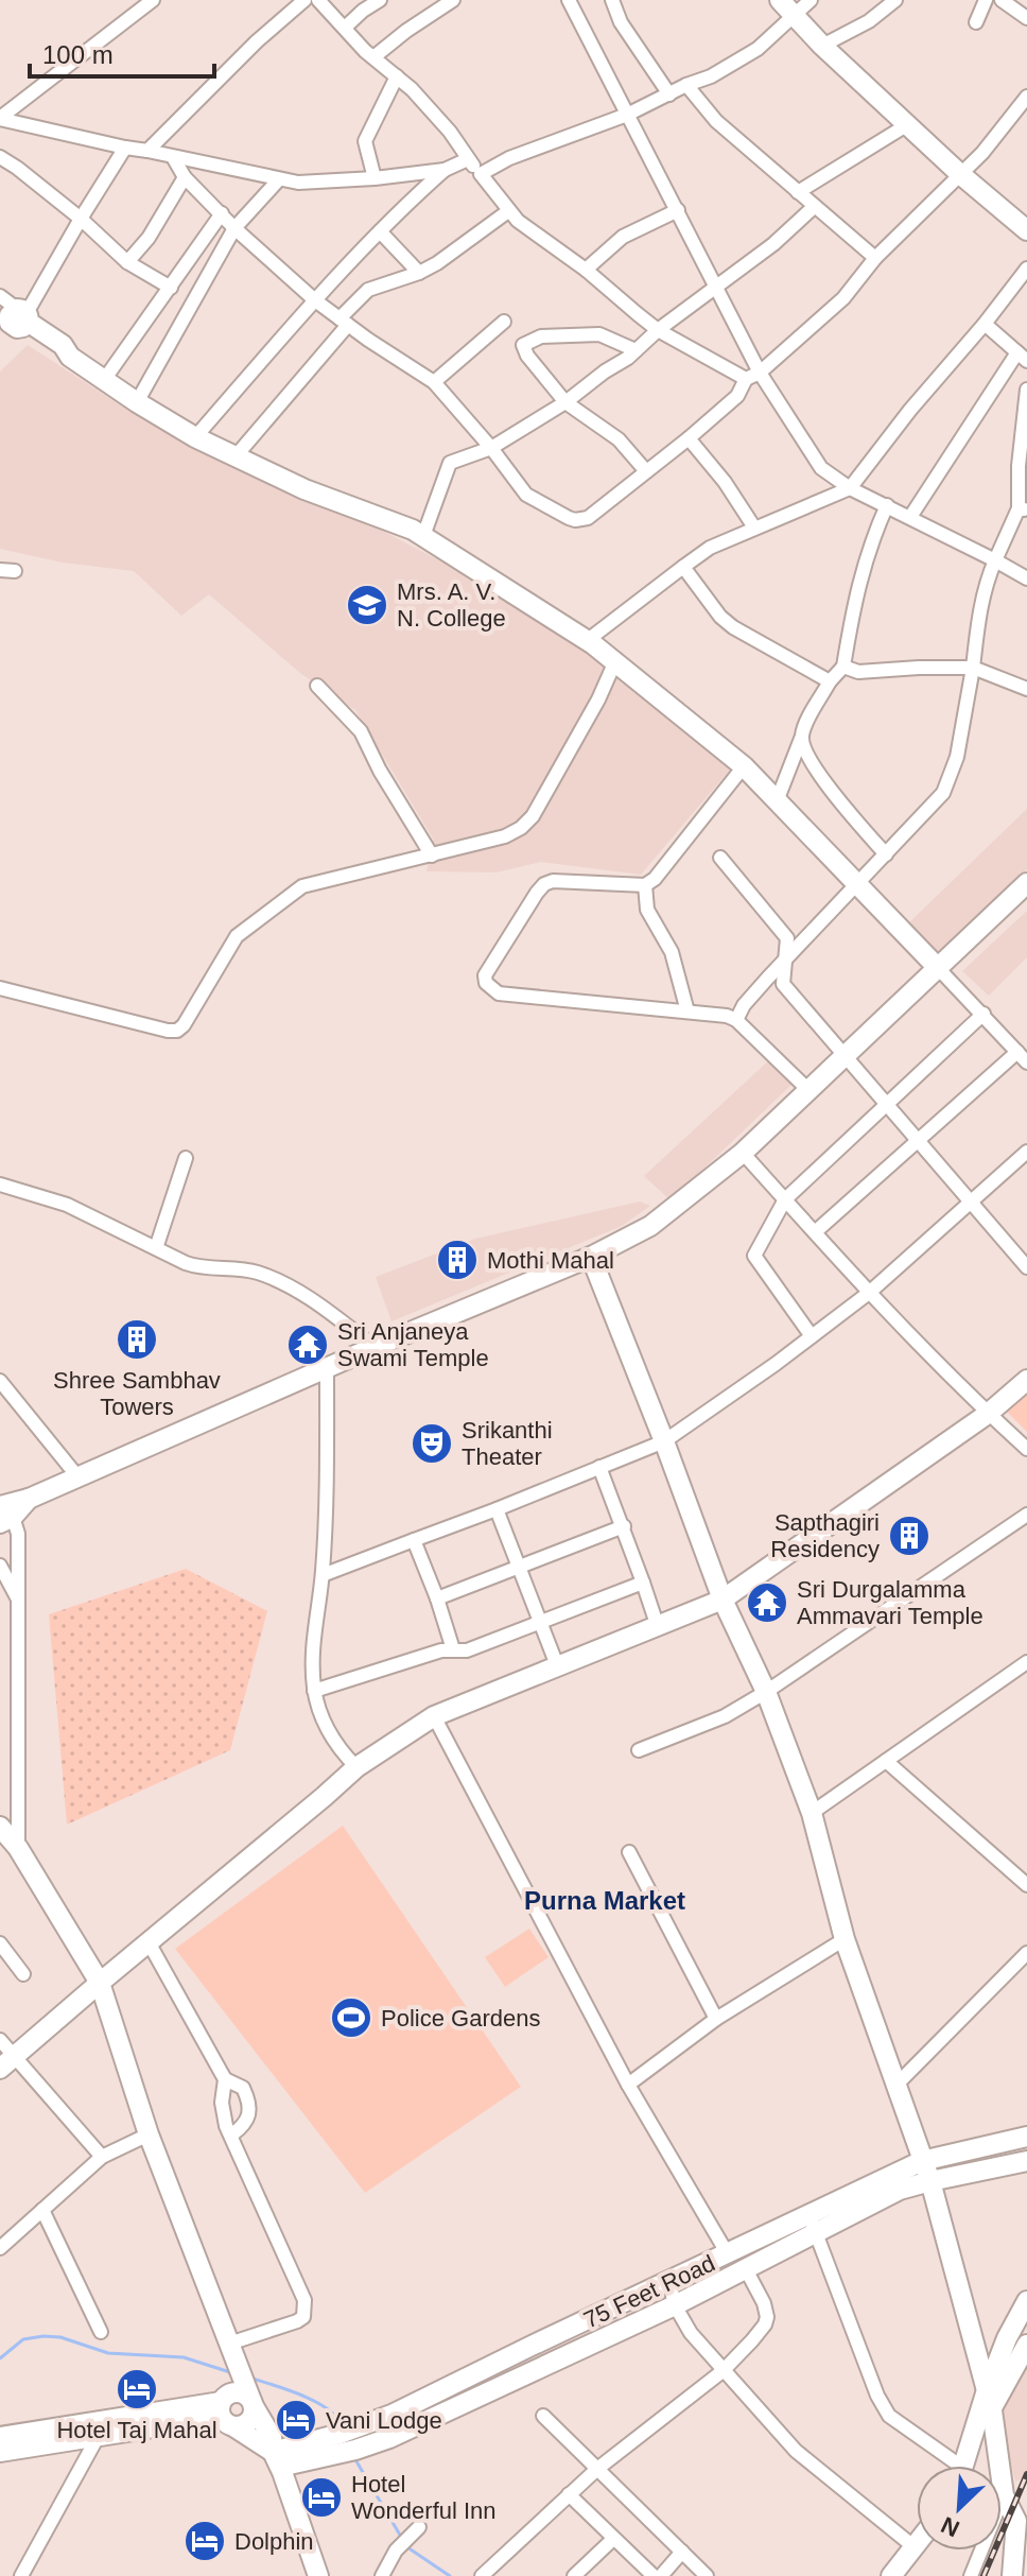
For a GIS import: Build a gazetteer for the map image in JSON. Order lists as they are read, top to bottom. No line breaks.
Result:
{"streets":{"street":["75 Feet Road"]},"districts":["Purna Market"],"places":{"school or university":["Mrs. A. V. N. College"],"building":["Mothi Mahal","Shree Sambhav Towers","Sapthagiri Residency"],"temple":["Sri Anjaneya Swami Temple","Sri Durgalamma Ammavari Temple"],"theatre":["Srikanthi Theater"],"sports":["Police Gardens"],"hotel":["Hotel Taj Mahal","Vani Lodge","Hotel Wonderful Inn","Dolphin"]},"scale_bar":"100 m","north":"bottom left"}
